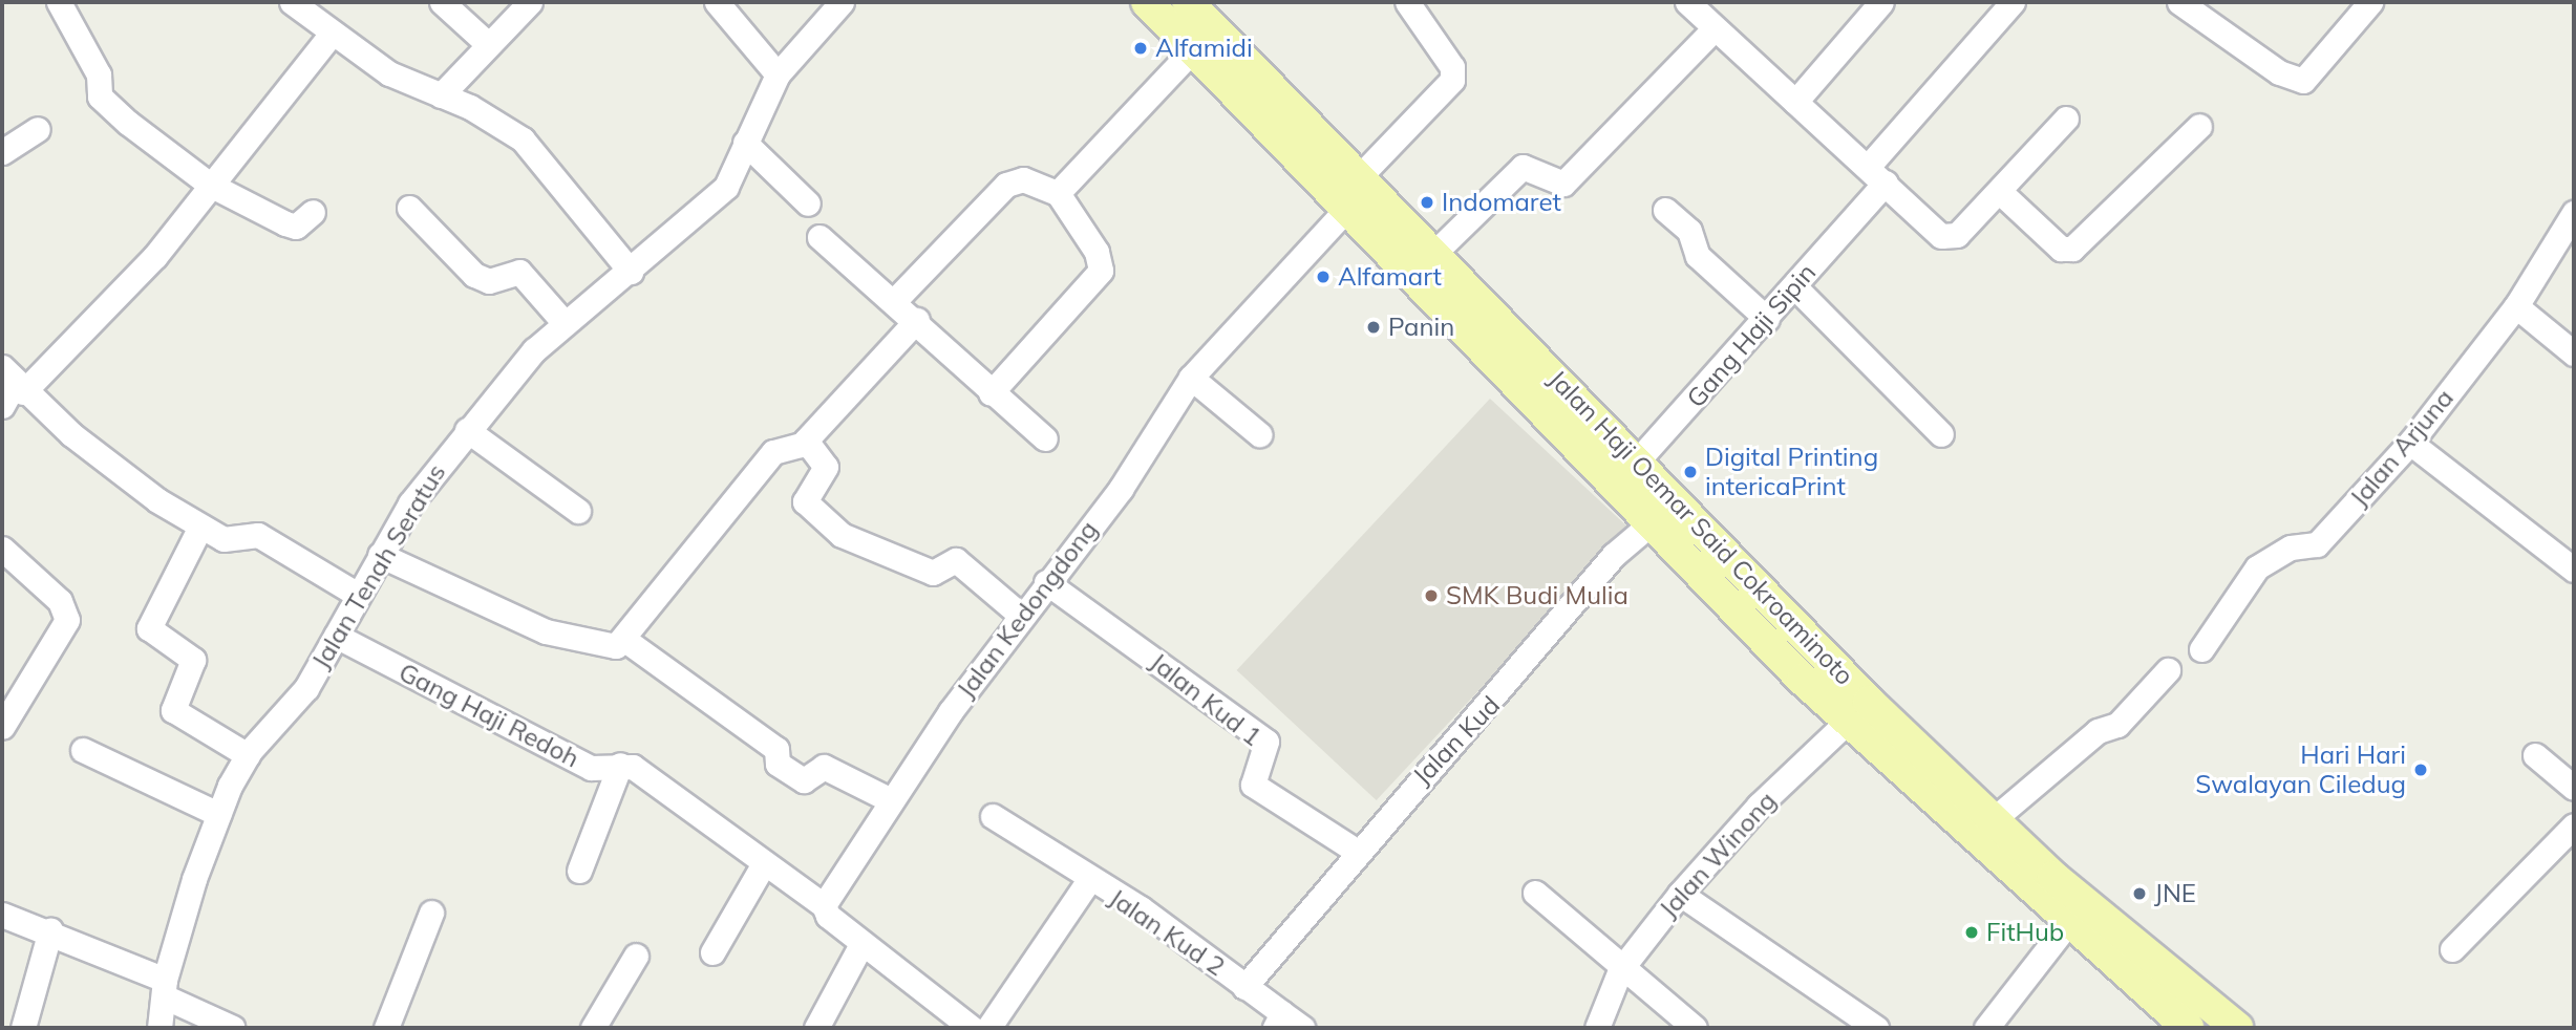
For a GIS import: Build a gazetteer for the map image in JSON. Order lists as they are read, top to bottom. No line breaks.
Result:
{"streets":{"main road":["Jalan Haji Oemar Said Cokroaminoto"],"street":["Gang Haji Sipin","Jalan Arjuna","Jalan Tenah Seratus","Jalan Kedongdong","Jalan Kud 1","Gang Haji Redoh","Jalan Kud","Jalan Winong","Jalan Kud 2"]},"crossings":[["Gang Haji Sipin","Jalan Haji Oemar Said Cokroaminoto"],["Jalan Haji Oemar Said Cokroaminoto","Jalan Kedongdong"],["Jalan Haji Oemar Said Cokroaminoto","Jalan Kud"],["Jalan Haji Oemar Said Cokroaminoto","Jalan Winong"],["Jalan Tenah Seratus","Gang Haji Redoh"],["Jalan Kedongdong","Jalan Kud 1"],["Jalan Kedongdong","Gang Haji Redoh"],["Jalan Kud 1","Jalan Kud"],["Jalan Kud","Jalan Kud 2"]],"places":["Alfamidi","Indomaret","Alfamart","Panin","Digital Printing intericaPrint","SMK Budi Mulia","Hari Hari Swalayan Ciledug","JNE","FitHub"]}
